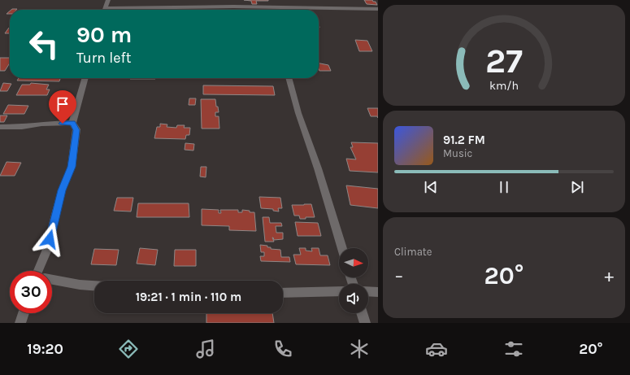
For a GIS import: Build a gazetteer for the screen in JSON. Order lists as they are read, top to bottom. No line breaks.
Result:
{"north":"right","page":{"turn":["90 m","Turn left"],"song":["91.2 FM","Music"],"tile":"Climate","heat":["−","20°","+"],"limit":"30","trip":"19:21 · 1 min · 110 m","tabs":["19:20","20°"],"gauge":["27","km/h"]}}
